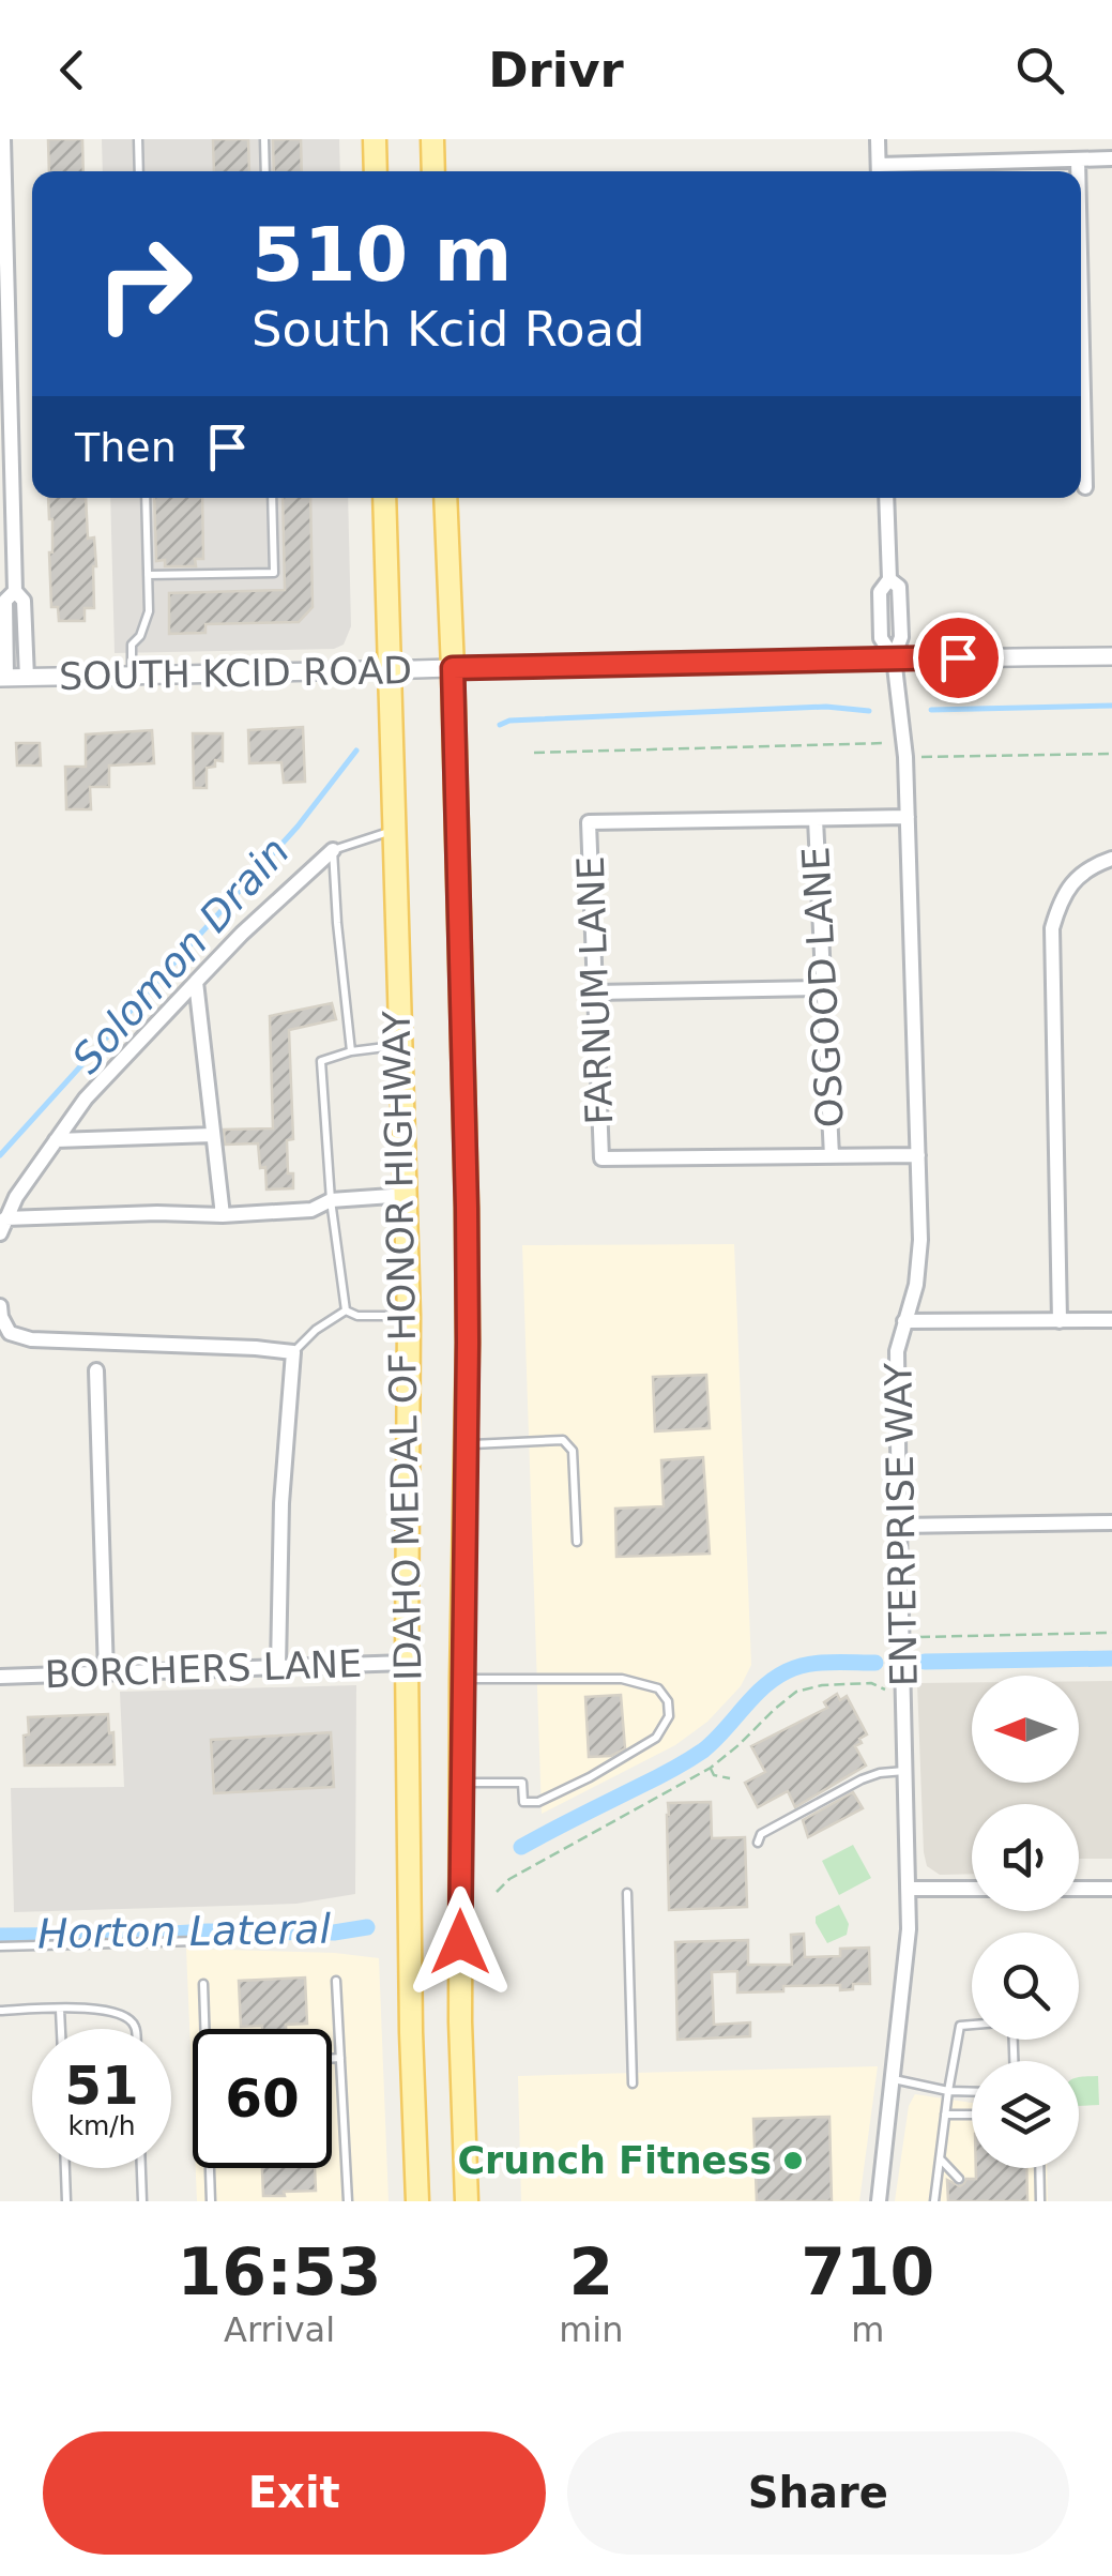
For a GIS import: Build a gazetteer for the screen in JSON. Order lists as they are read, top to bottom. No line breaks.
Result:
{"streets":{"main road":["IDAHO MEDAL OF HONOR HIGHWAY"],"street":["SOUTH KCID ROAD","OSGOOD LANE","FARNUM LANE","ENTERPRISE WAY","BORCHERS LANE"]},"crossings":[["SOUTH KCID ROAD","IDAHO MEDAL OF HONOR HIGHWAY"],["SOUTH KCID ROAD","ENTERPRISE WAY"],["OSGOOD LANE","FARNUM LANE"],["IDAHO MEDAL OF HONOR HIGHWAY","BORCHERS LANE"]],"water":["Solomon Drain","Horton Lateral"],"places":["Crunch Fitness"],"north":"left","page":{"header":"Drivr","turn":["510 m","South Kcid Road"],"then":"Then","speed":"51 km/h","limit":"60","eta":["16:53","Arrival","2","min","710","m"],"buttons":["Exit","Share"]}}
